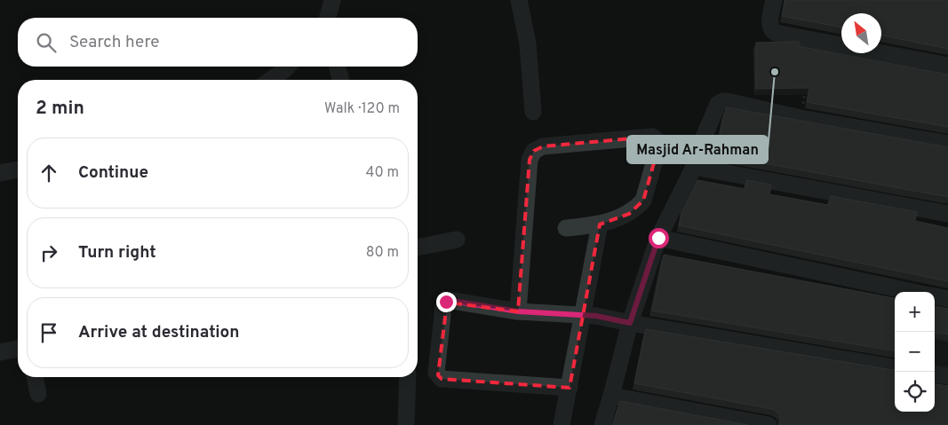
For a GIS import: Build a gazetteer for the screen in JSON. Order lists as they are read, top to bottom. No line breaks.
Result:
{"places":["Masjid Ar-Rahman"],"north":"top left","page":{"search":"Search here","heading":["2 min","Walk · 120 m"],"list":[["Continue","40 m"],["Turn right","80 m"],"Arrive at destination"],"map_buttons":["+","−"]}}
